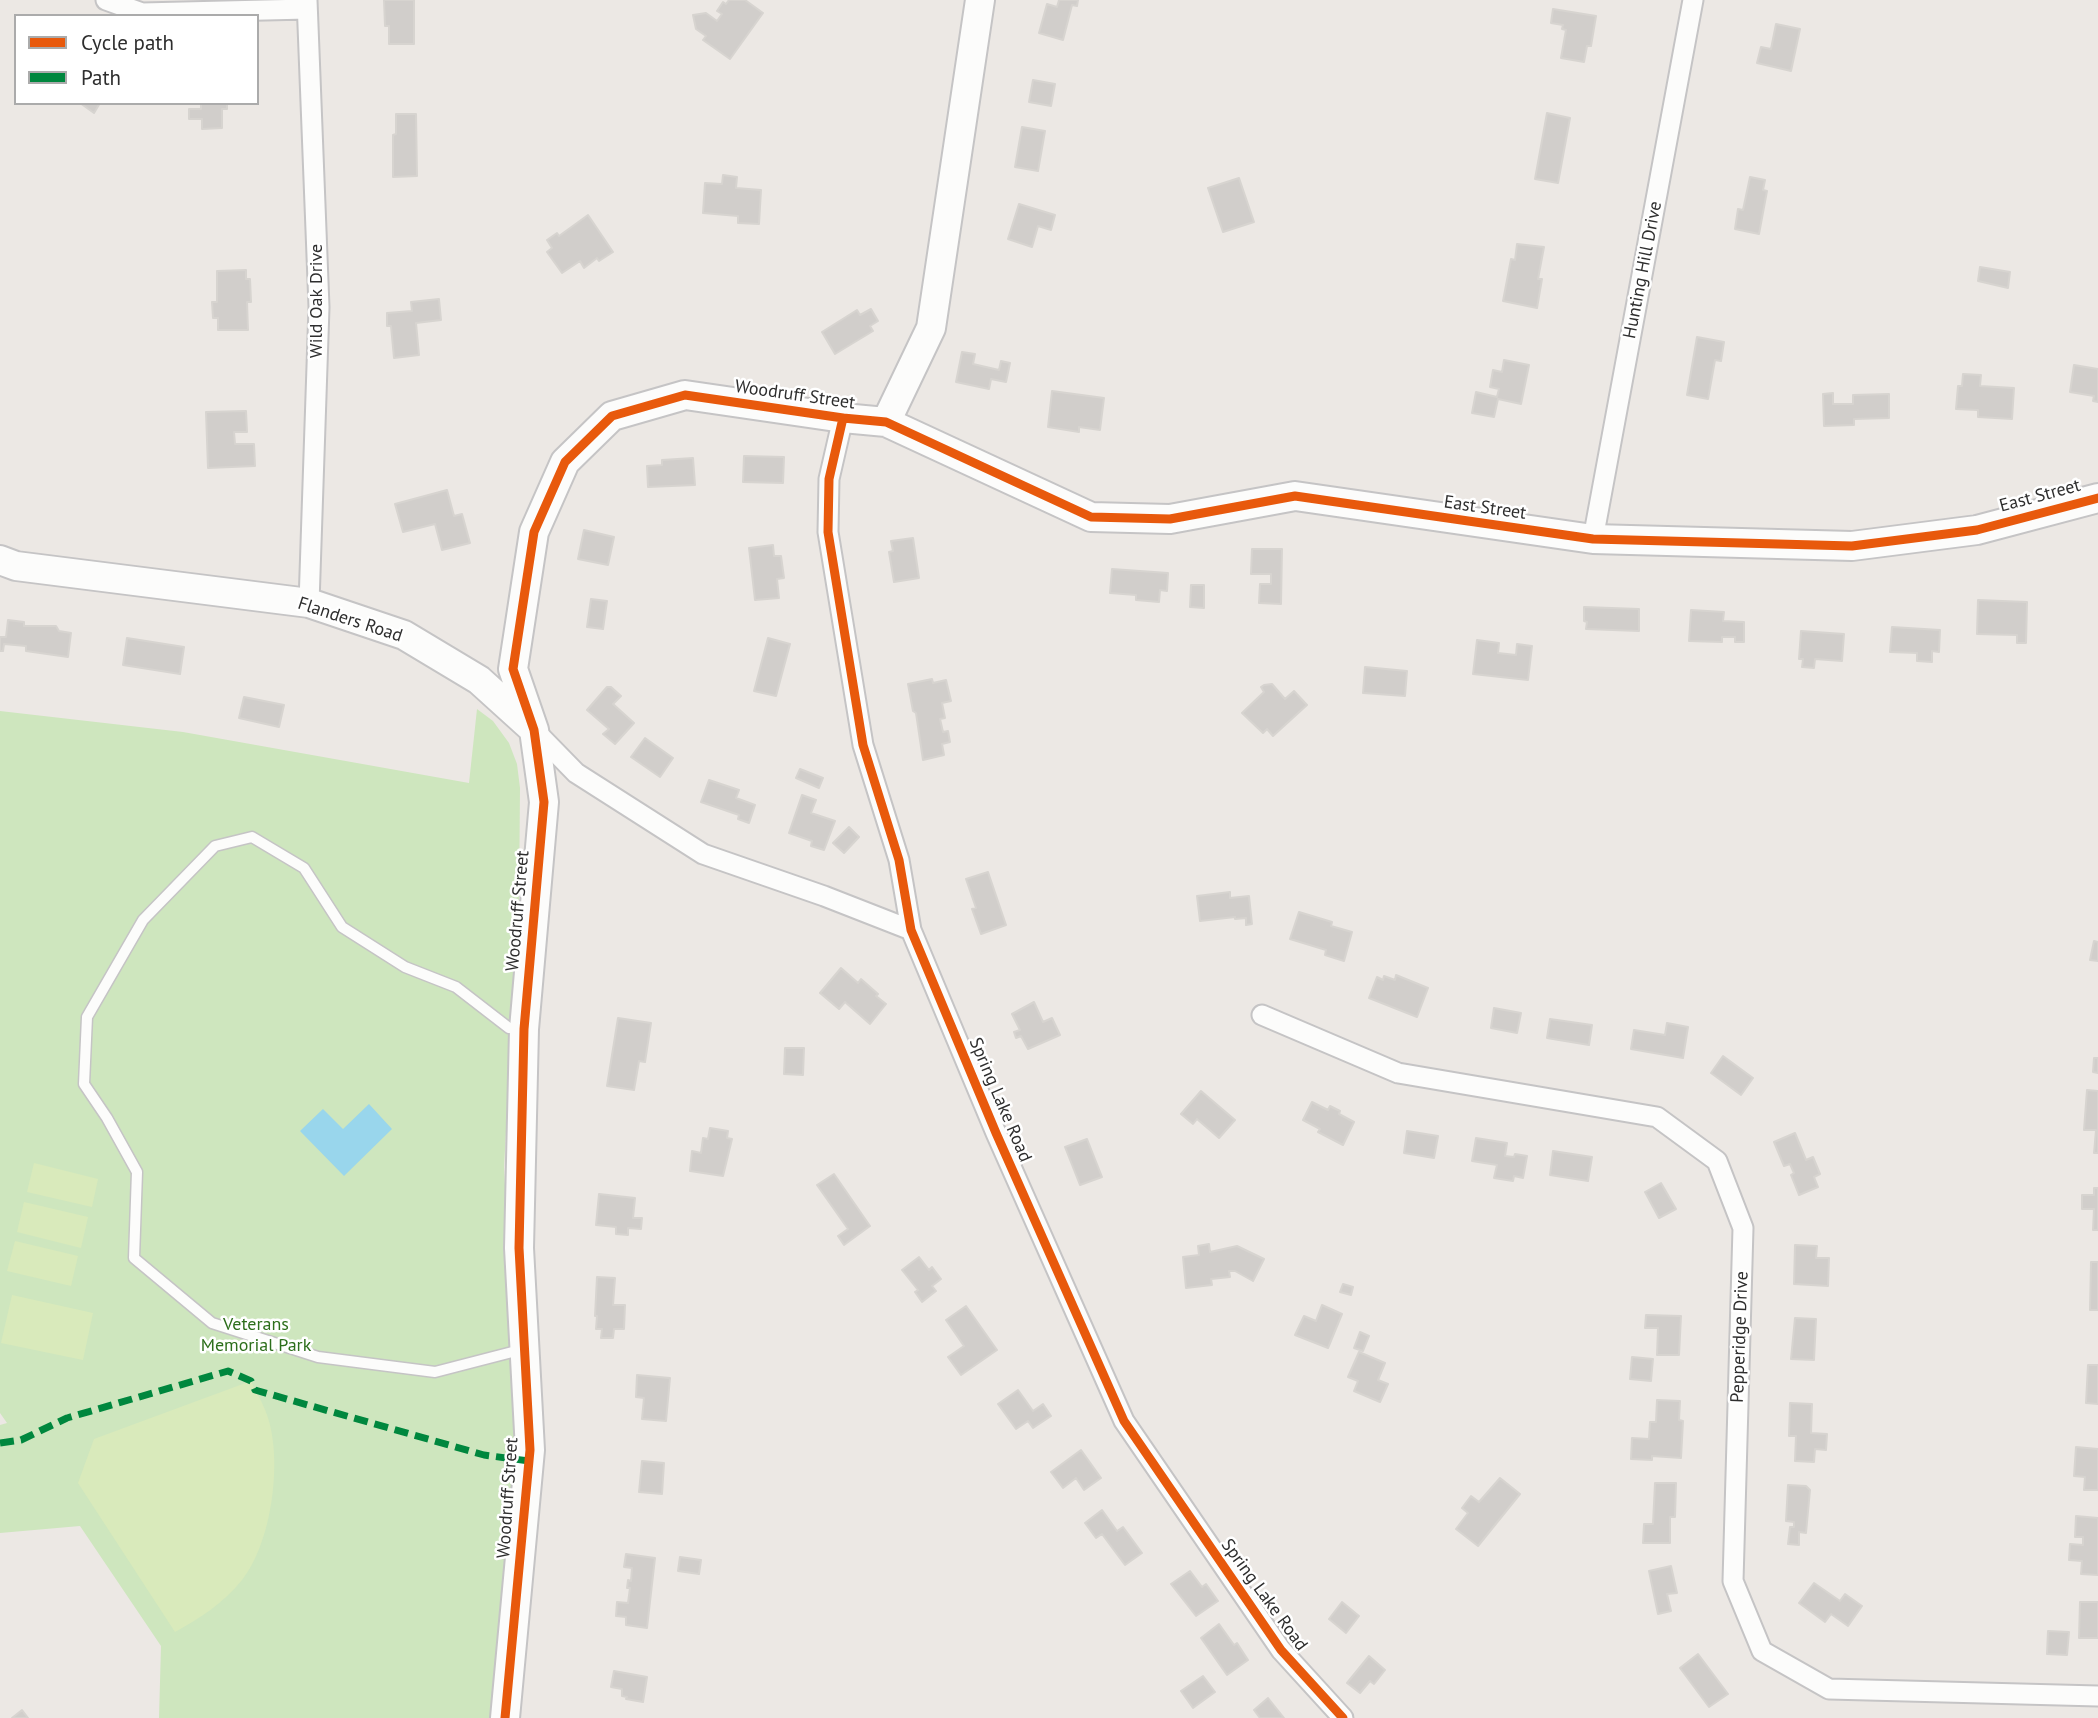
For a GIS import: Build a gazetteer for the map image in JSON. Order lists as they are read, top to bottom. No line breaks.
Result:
{"streets":{"street":["Hunting Hill Drive","Wild Oak Drive","Woodruff Street","East Street","Flanders Road","Spring Lake Road","Pepperidge Drive"]},"crossings":[["Hunting Hill Drive","East Street"],["Wild Oak Drive","Flanders Road"],["Woodruff Street","East Street"],["Woodruff Street","Flanders Road"],["Woodruff Street","Spring Lake Road"],["Flanders Road","Spring Lake Road"]],"parks":["Veterans Memorial Park"],"legend":["Cycle path","Path"]}
